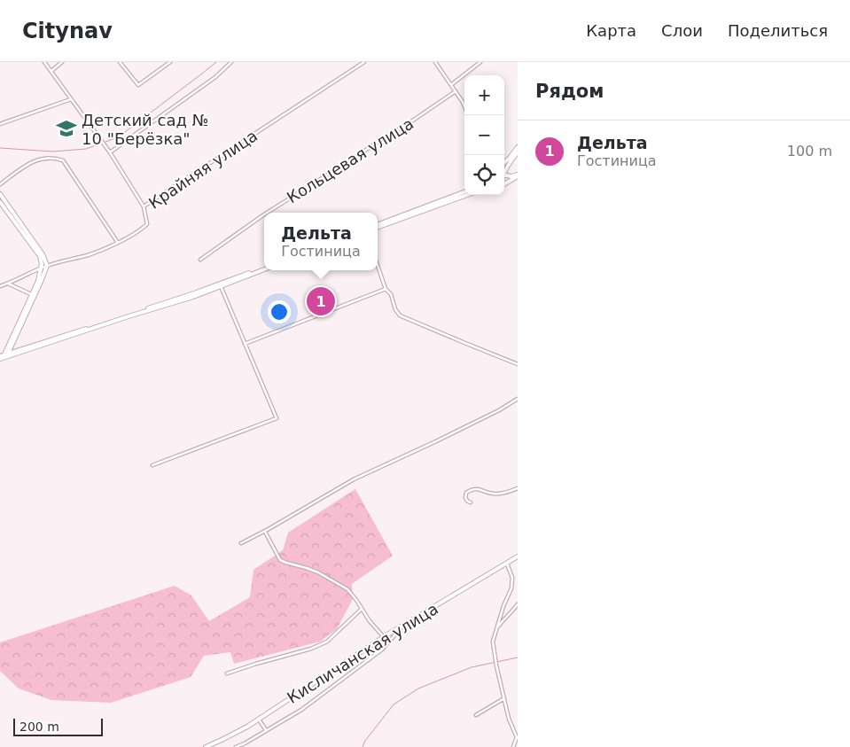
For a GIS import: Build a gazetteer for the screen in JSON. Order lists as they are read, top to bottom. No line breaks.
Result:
{"streets":{"street":["Кольцевая улица","Крайняя улица","Кисличанская улица"]},"places":{"school or university":["Детский сад № 10 \"Берёзка\""]},"scale_bar":"200 m","page":{"header":"Citynav","nav":["Карта","Слои","Поделиться"],"heading":"Рядом","map_buttons":["+","−"],"list":[{"mark":"1","name":"Дельта","note":"Гостиница","value":"100 m"}],"popup":["Дельта","Гостиница"],"pins":"1","scale":"200 m"}}
